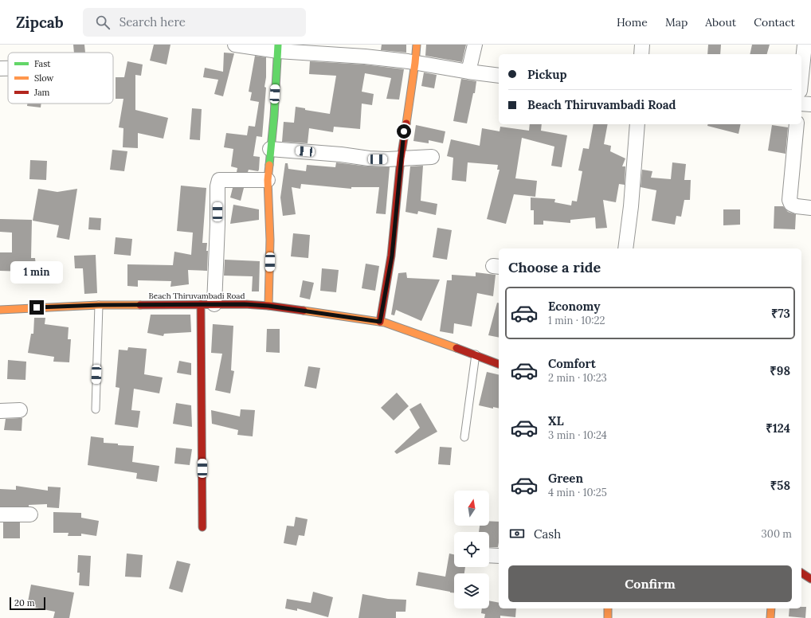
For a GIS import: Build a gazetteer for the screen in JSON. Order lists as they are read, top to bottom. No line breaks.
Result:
{"streets":{"street":["Beach Thiruvambadi Road"]},"legend":["Fast","Slow","Jam"],"scale_bar":"20 m","north":"top","page":{"header":"Zipcab","search":"Search here","nav":["Home","Map","About","Contact"],"banner":["Pickup","Beach Thiruvambadi Road"],"heading":"Choose a ride","bubble":"1 min","list":[{"name":"Economy","note":"1 min · 10:22","value":"₹73"},{"name":"Comfort","note":"2 min · 10:23","value":"₹98"},{"name":"XL","note":"3 min · 10:24","value":"₹124"},{"name":"Green","note":"4 min · 10:25","value":"₹58"}],"pay":["Cash","300 m"],"buttons":"Confirm","scale":"20 m"}}
